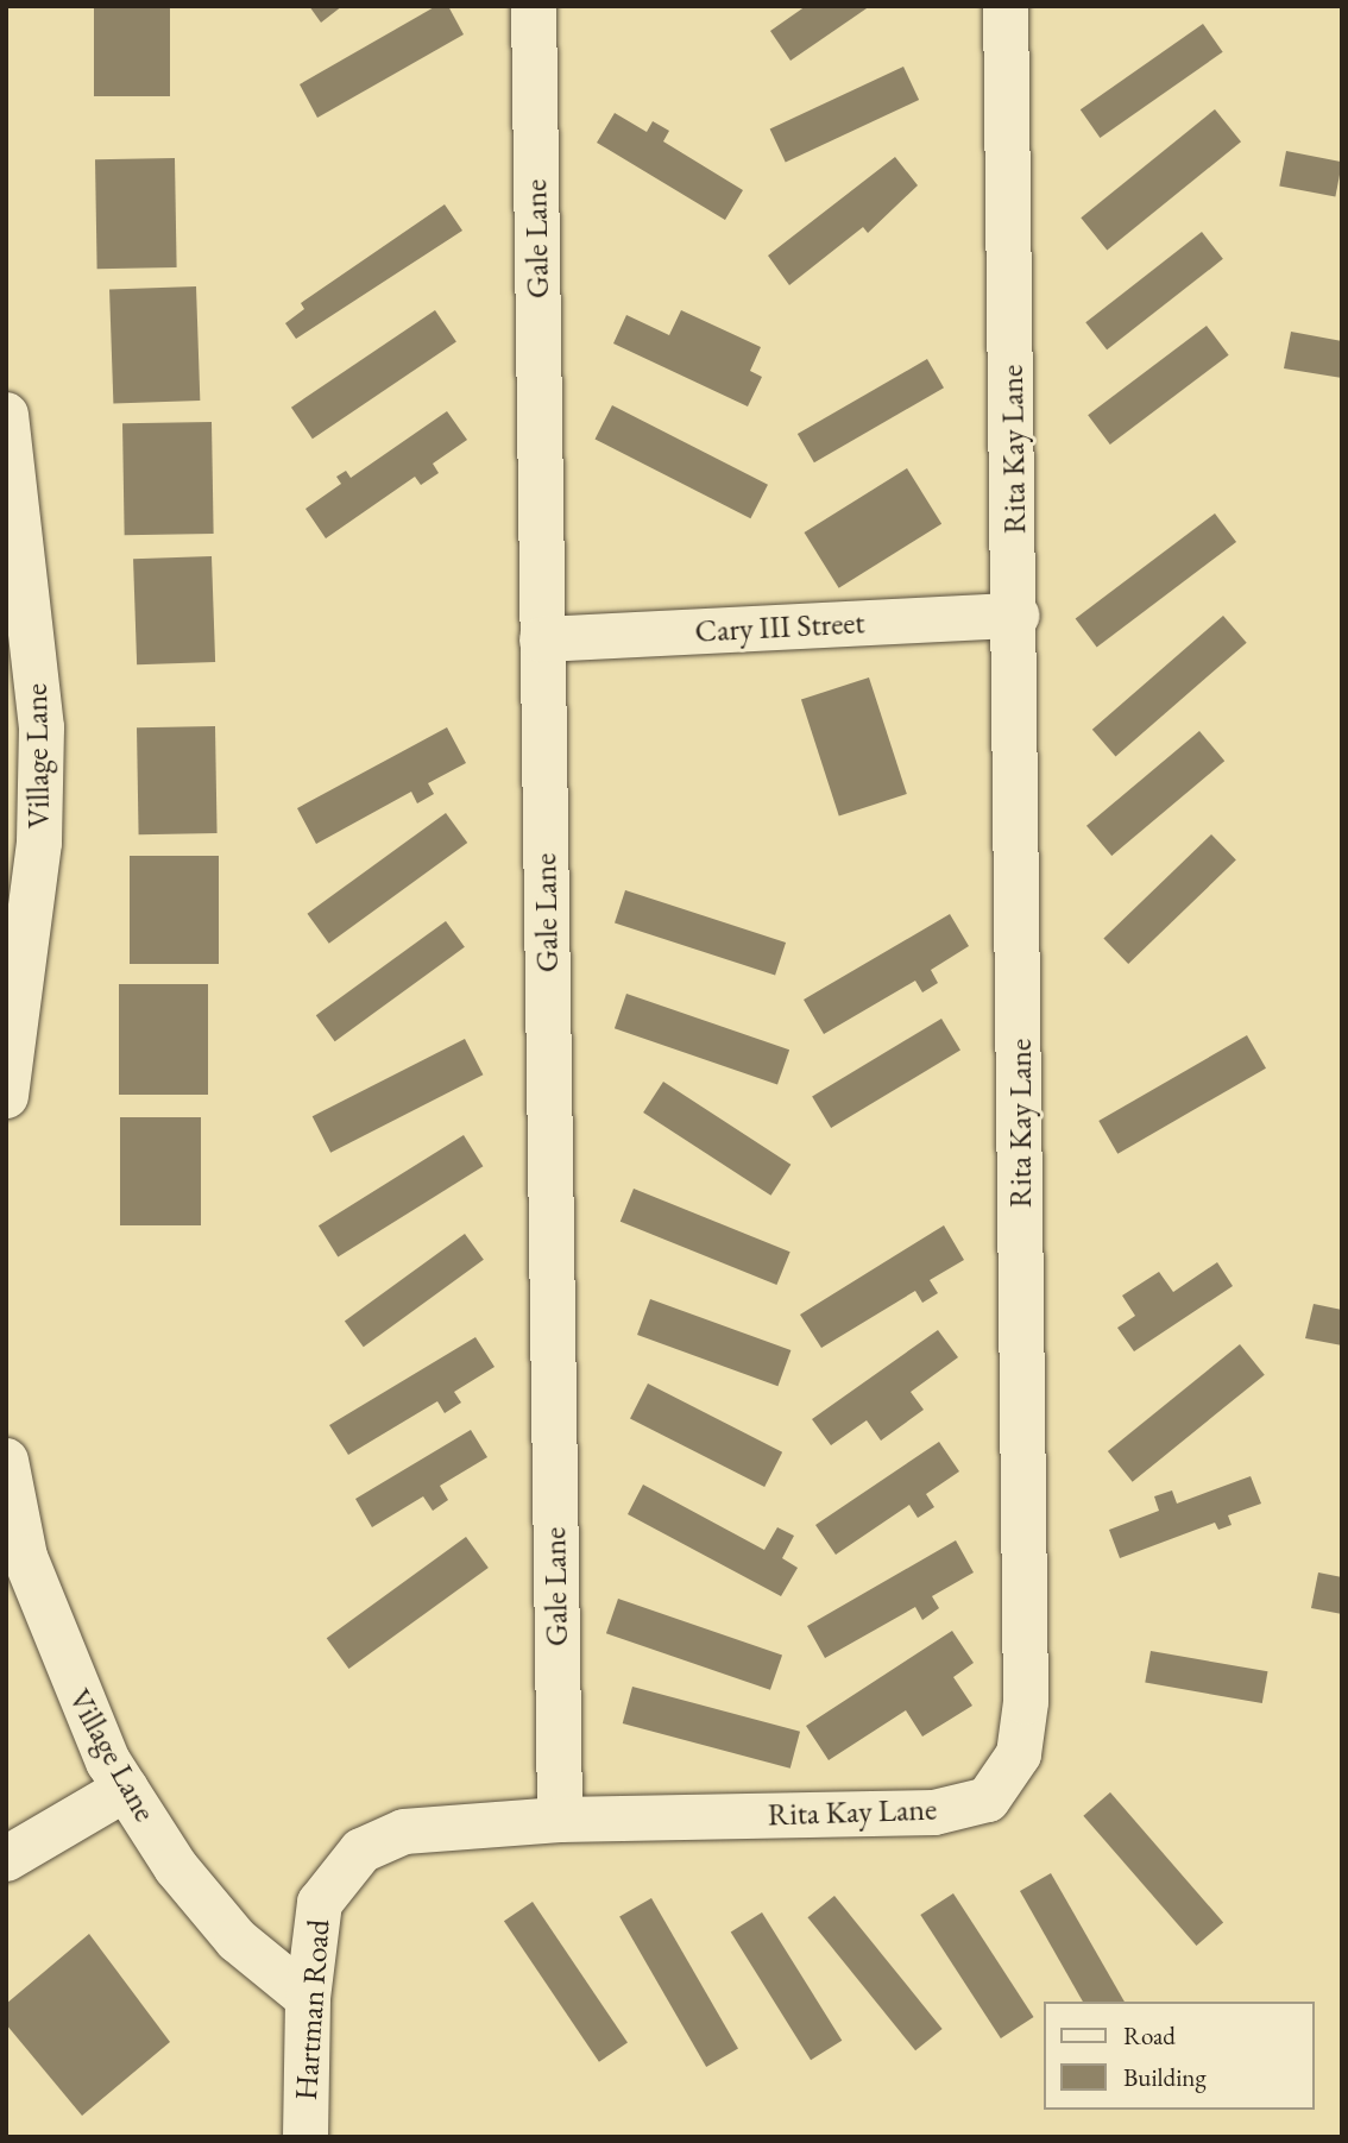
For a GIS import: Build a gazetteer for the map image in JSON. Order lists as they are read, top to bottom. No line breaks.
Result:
{"streets":{"street":["Gale Lane","Rita Kay Lane","Cary III Street","Village Lane","Hartman Road"]},"crossings":[["Gale Lane","Rita Kay Lane"],["Gale Lane","Cary III Street"],["Gale Lane","Hartman Road"],["Rita Kay Lane","Cary III Street"],["Rita Kay Lane","Hartman Road"],["Village Lane","Hartman Road"]],"legend":["Road","Building"]}
